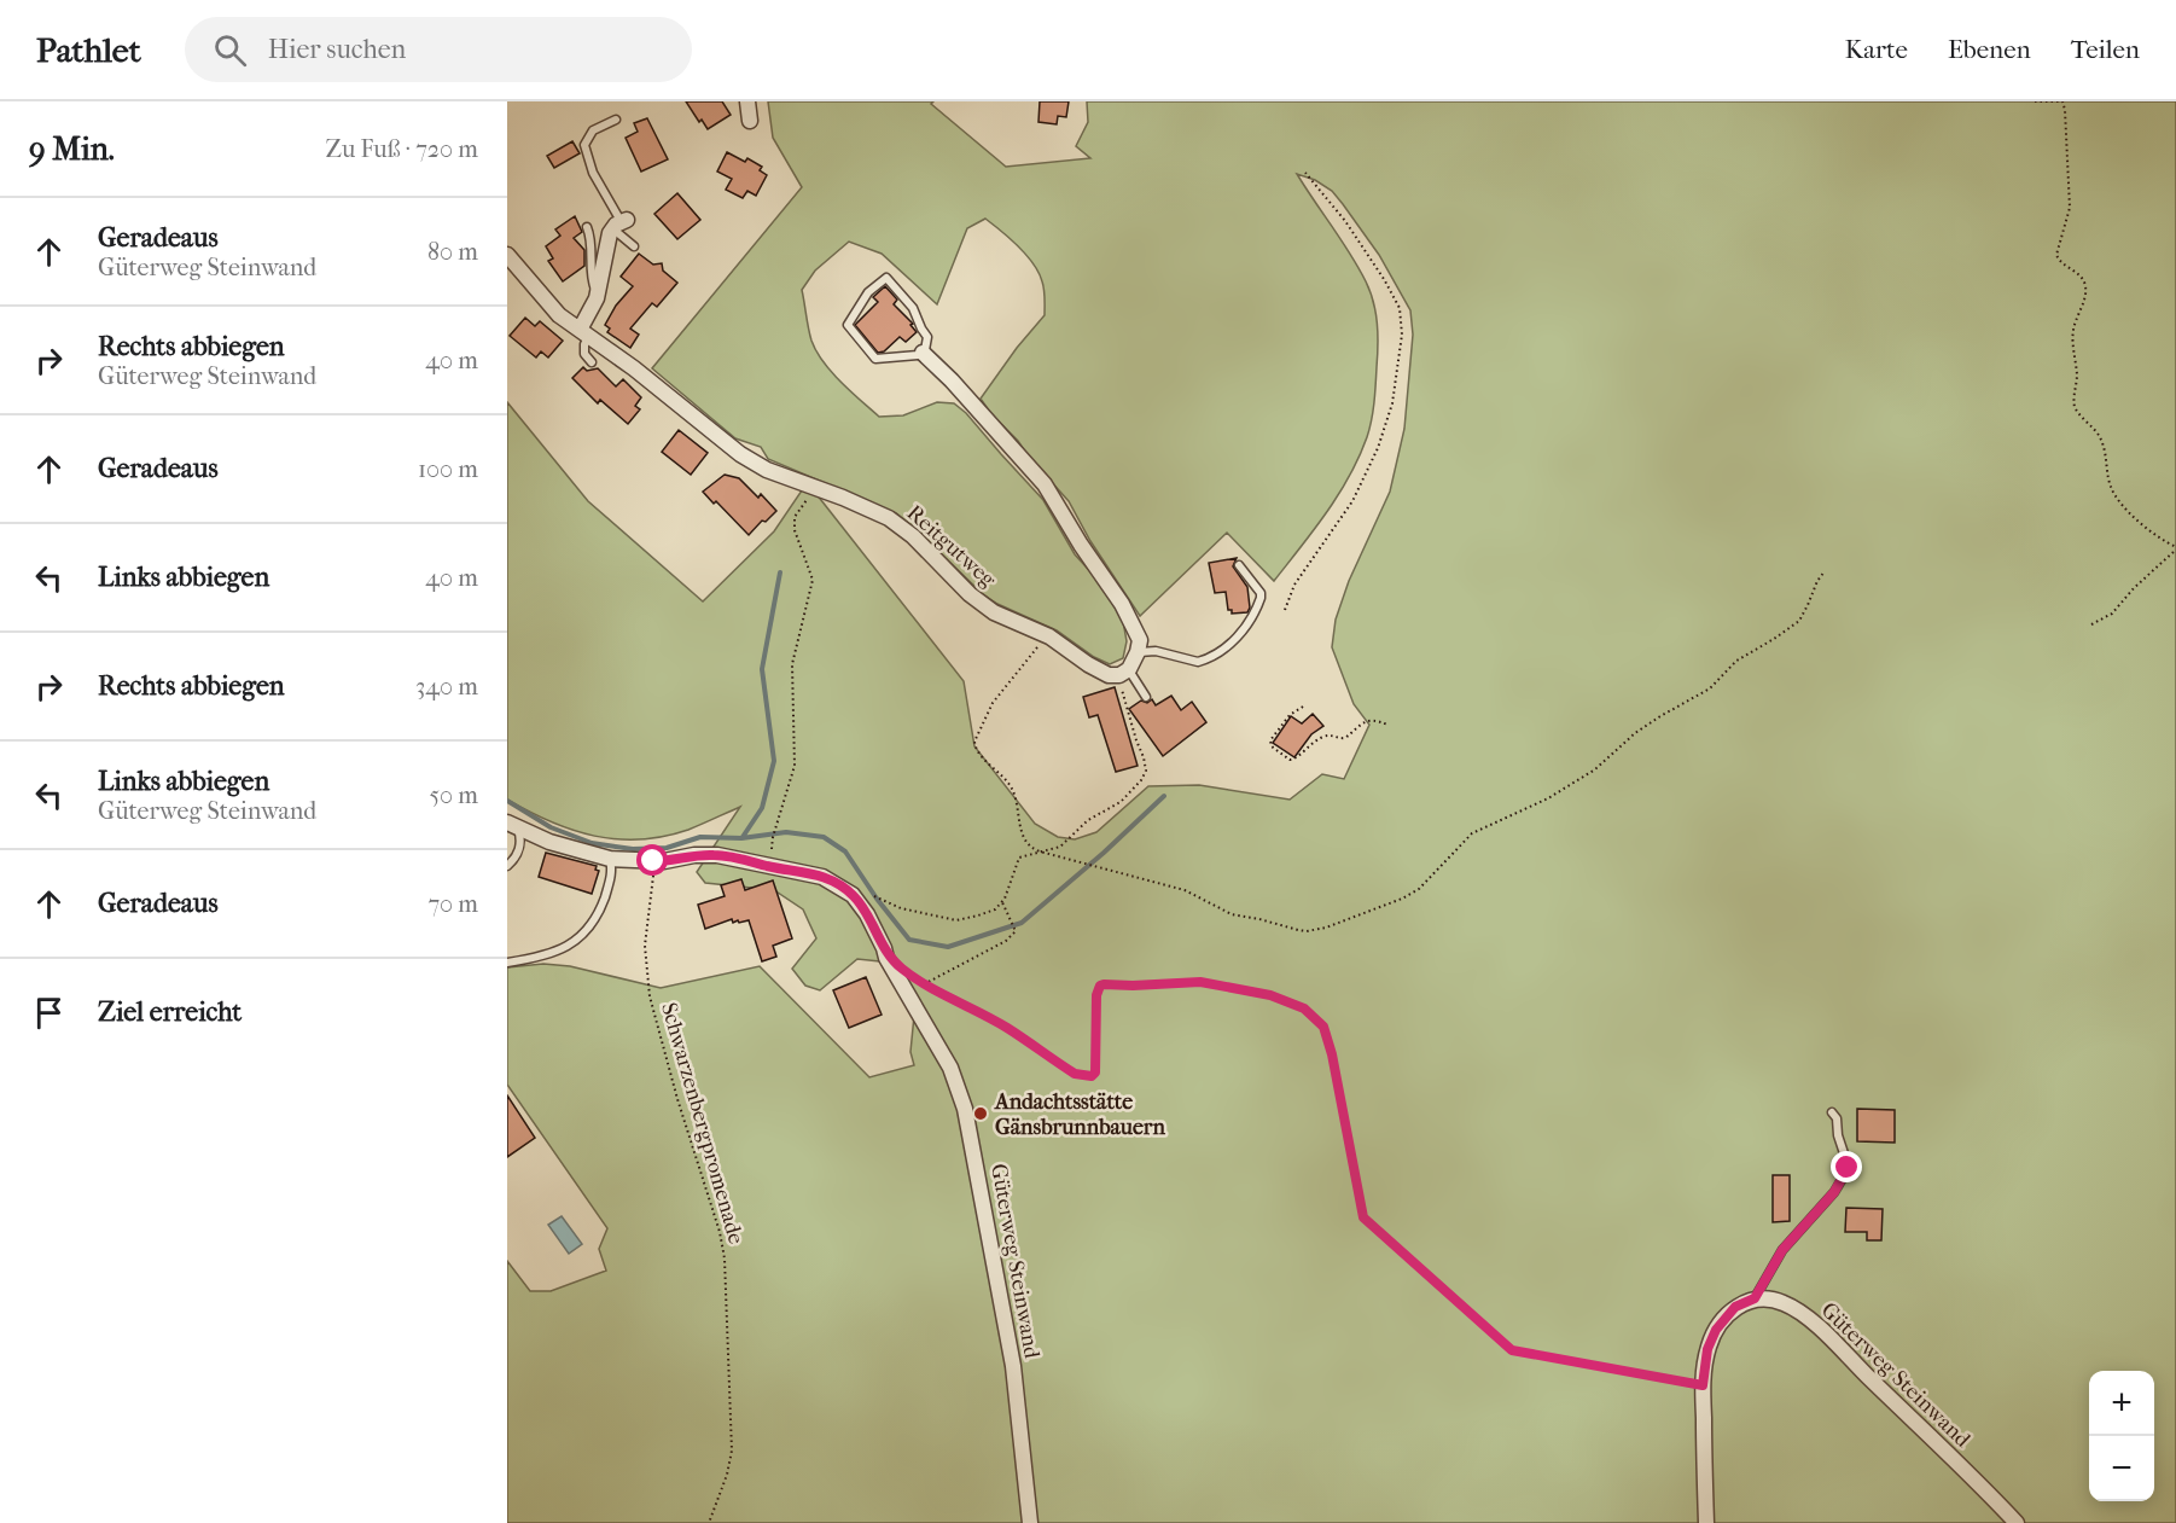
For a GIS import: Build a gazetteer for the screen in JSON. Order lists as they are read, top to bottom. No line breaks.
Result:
{"streets":{"street":["Reitgutweg","Güterweg Steinwand"],"path":["Schwarzenbergpromenade"]},"crossings":[["Schwarzenbergpromenade","Güterweg Steinwand"]],"places":["Andachtsstätte Gänsbrunnbauern"],"page":{"header":"Pathlet","search":"Hier suchen","nav":["Karte","Ebenen","Teilen"],"heading":["9 Min.","Zu Fuß · 720 m"],"list":[["Geradeaus","Güterweg Steinwand","80 m"],["Rechts abbiegen","Güterweg Steinwand","40 m"],["Geradeaus","100 m"],["Links abbiegen","40 m"],["Rechts abbiegen","340 m"],["Links abbiegen","Güterweg Steinwand","50 m"],["Geradeaus","70 m"],"Ziel erreicht"],"map_buttons":["+","−"]}}
